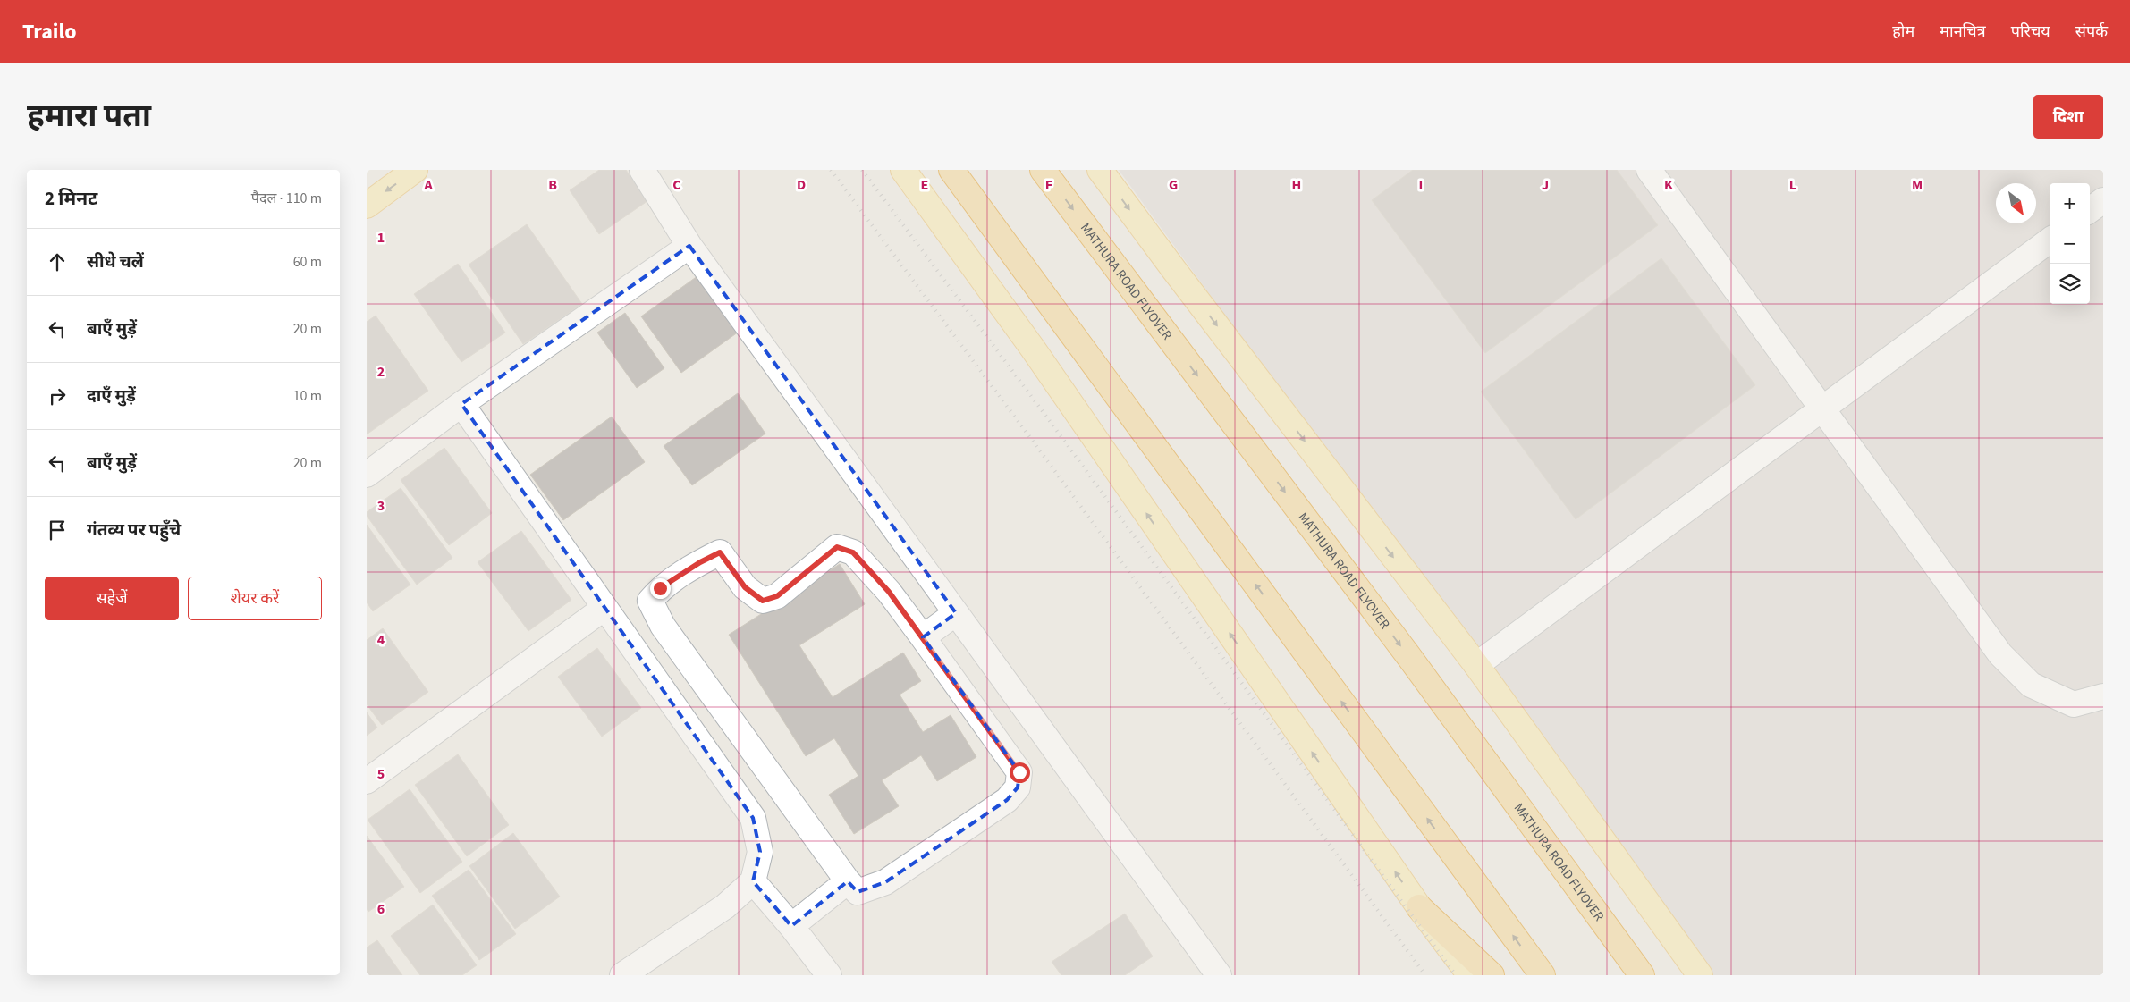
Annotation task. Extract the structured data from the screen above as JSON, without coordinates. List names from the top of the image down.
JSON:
{
  "streets": {
    "highway": ["MATHURA ROAD FLYOVER"]
  },
  "north": "bottom right",
  "page": {
    "header": "Trailo",
    "nav": [
      "होम",
      "मानचित्र",
      "परिचय",
      "संपर्क"
    ],
    "title": "हमारा पता",
    "buttons": [
      "दिशा",
      ["सहेजें", "शेयर करें"]
    ],
    "heading": ["2 मिनट", "पैदल · 110 m"],
    "map_buttons": ["+", "−"],
    "list": [
      ["सीधे चलें", "60 m"],
      ["बाएँ मुड़ें", "20 m"],
      ["दाएँ मुड़ें", "10 m"],
      ["बाएँ मुड़ें", "20 m"],
      "गंतव्य पर पहुँचे"
    ]
  },
  "grid": {
    "columns": [
      "A",
      "B",
      "C",
      "D",
      "E",
      "F",
      "G",
      "H",
      "I",
      "J",
      "K",
      "L",
      "M"
    ],
    "rows": [
      "1",
      "2",
      "3",
      "4",
      "5",
      "6"
    ]
  }
}
